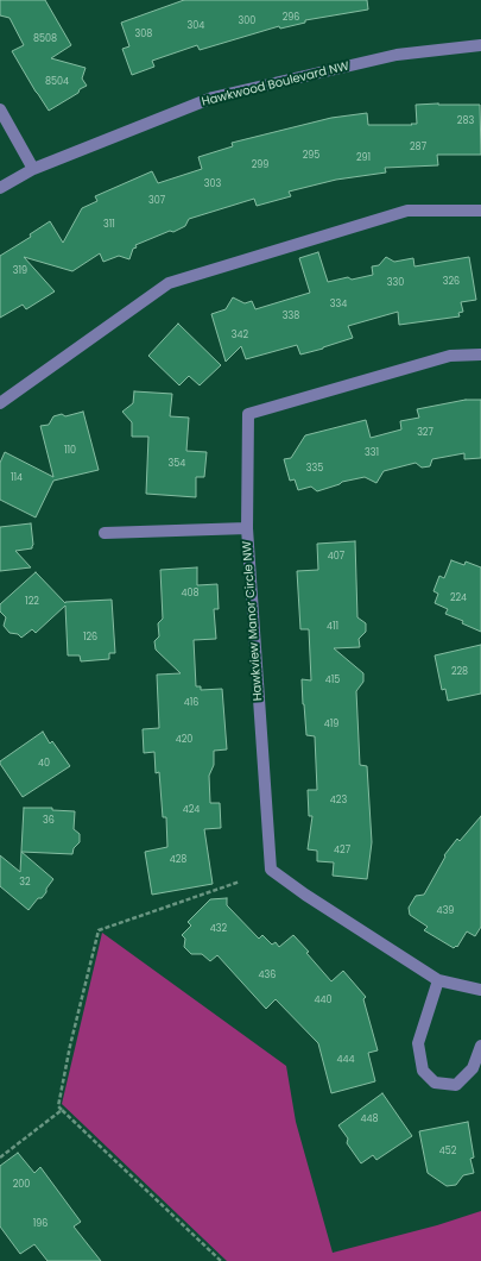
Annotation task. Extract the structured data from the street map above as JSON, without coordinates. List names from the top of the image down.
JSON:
{
  "streets": {
    "street": ["Hawkwood Boulevard NW", "Hawkview Manor Circle NW"]
  },
  "house_numbers": [
    "296",
    "300",
    "304",
    "308",
    "8508",
    "8504",
    "283",
    "287",
    "295",
    "291",
    "299",
    "303",
    "307",
    "311",
    "319",
    "326",
    "330",
    "334",
    "338",
    "342",
    "327",
    "110",
    "331",
    "354",
    "335",
    "114",
    "407",
    "408",
    "224",
    "122",
    "411",
    "126",
    "228",
    "415",
    "416",
    "419",
    "420",
    "40",
    "423",
    "424",
    "36",
    "427",
    "428",
    "32",
    "439",
    "432",
    "436",
    "440",
    "444",
    "448",
    "452",
    "200",
    "196"
  ]
}
